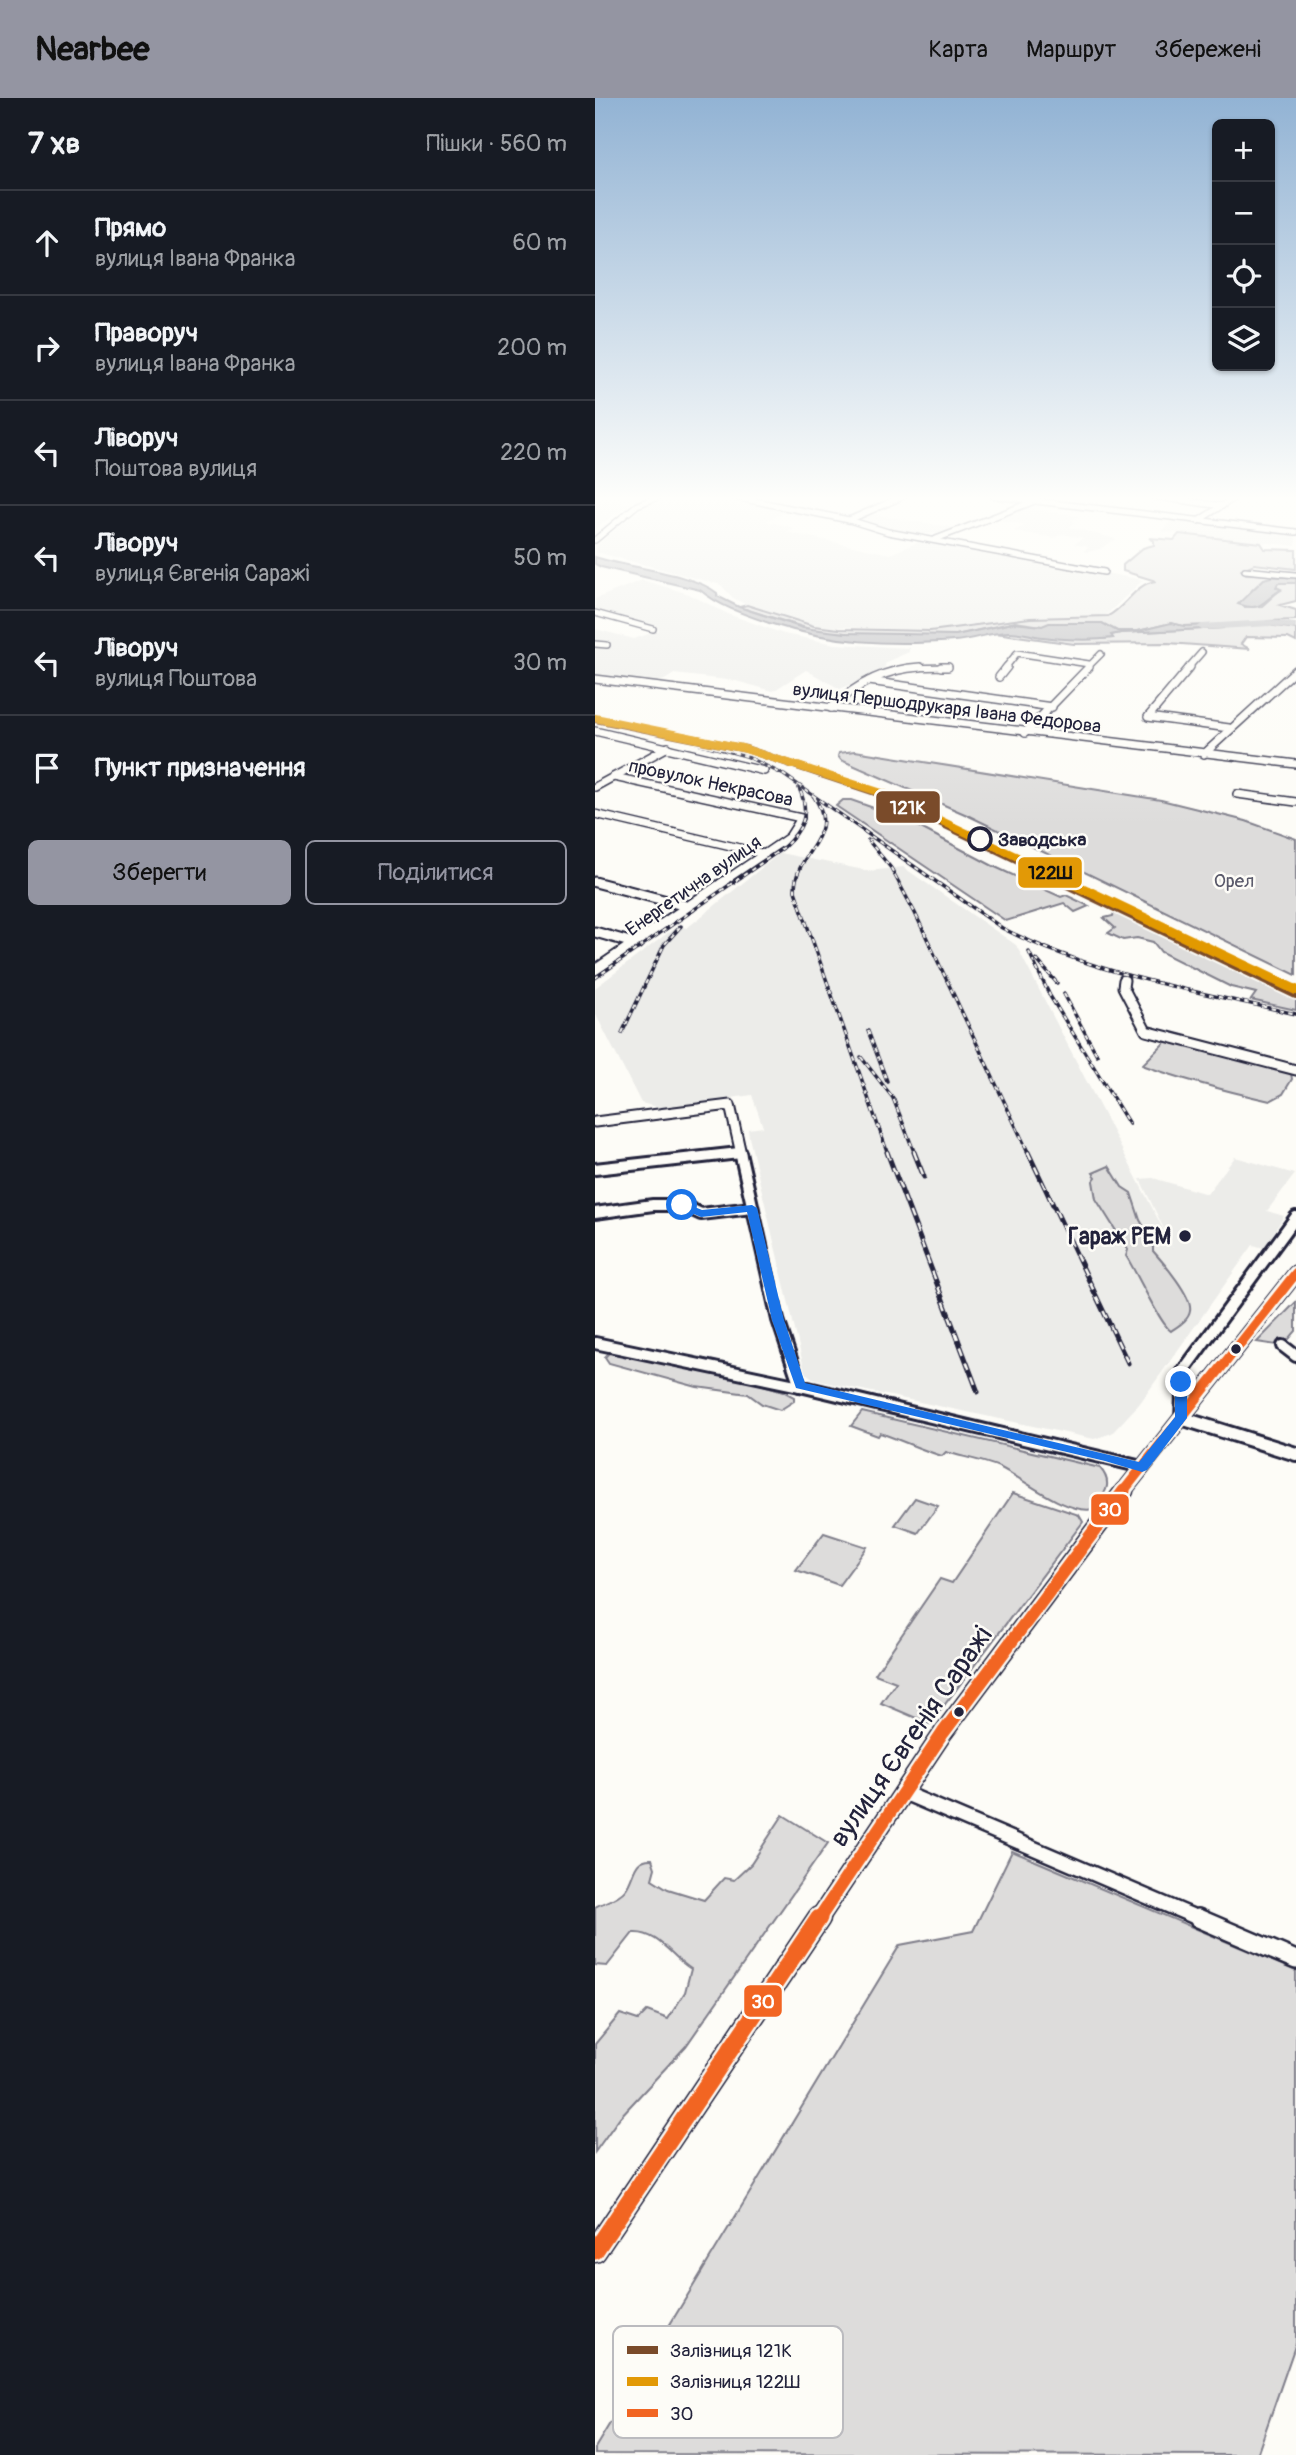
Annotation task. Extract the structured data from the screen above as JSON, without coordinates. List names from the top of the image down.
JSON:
{
  "streets": {
    "main road": ["вулиця Євгенія Саражі"],
    "street": ["вулиця Першодрукаря Івана Федорова", "провулок Некрасова", "Енергетична вулиця"]
  },
  "crossings": [
    ["провулок Некрасова", "Енергетична вулиця"]
  ],
  "parks": ["Орел"],
  "places": ["Заводська", "Гараж РЕМ"],
  "lines": ["rail line 122Ш", "rail line 121К", "transit line 30"],
  "legend": ["Залізниця 121К", "Залізниця 122Ш", "30"],
  "page": {
    "header": "Nearbee",
    "nav": ["Карта", "Маршрут", "Збережені"],
    "heading": ["7 хв", "Пішки · 560 m"],
    "map_buttons": ["+", "−"],
    "list": [
      ["Прямо", "вулиця Івана Франка", "60 m"],
      ["Праворуч", "вулиця Івана Франка", "200 m"],
      ["Ліворуч", "Поштова вулиця", "220 m"],
      ["Ліворуч", "вулиця Євгенія Саражі", "50 m"],
      ["Ліворуч", "вулиця Поштова", "30 m"],
      "Пункт призначення"
    ],
    "buttons": ["Зберегти", "Поділитися"]
  }
}
